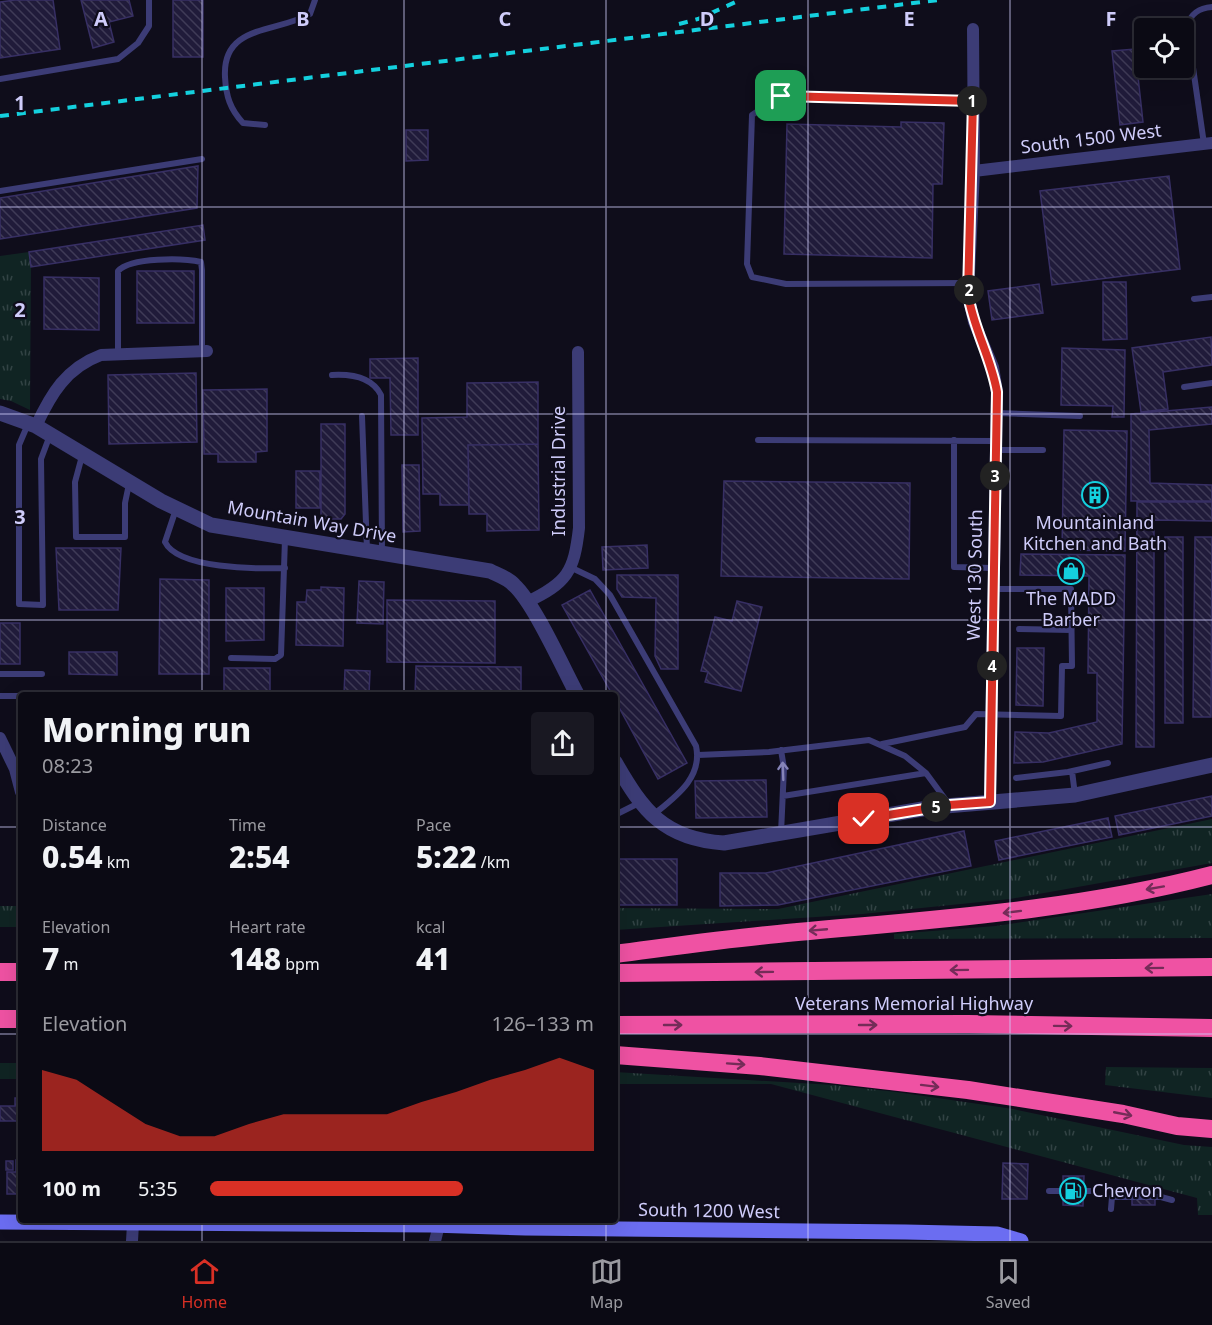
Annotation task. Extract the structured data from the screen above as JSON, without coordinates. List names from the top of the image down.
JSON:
{
  "streets": {
    "highway": ["Veterans Memorial Highway"],
    "main road": ["South 1200 West"],
    "street": [
      "South 1500 West",
      "Industrial Drive",
      "Mountain Way Drive",
      "West 130 South"
    ]
  },
  "crossings": [
    ["South 1500 West", "West 130 South"]
  ],
  "places": {
    "building": ["Mountainland Kitchen and Bath"],
    "shop": ["The MADD Barber"],
    "fuel station": ["Chevron"]
  },
  "page": {
    "pins": [
      "1",
      "2",
      "3",
      "4",
      "5"
    ],
    "heading": ["Morning run", "08:23"],
    "stats": [
      ["Distance", "0.54 km"],
      ["Time", "2:54"],
      ["Pace", "5:22 /km"],
      ["Elevation", "7 m"],
      ["Heart rate", "148 bpm"],
      ["kcal", "41"]
    ],
    "chart": ["Elevation", "126–133 m"],
    "list": [
      {
        "name": "100 m",
        "note": "5:35"
      }
    ],
    "tabs": ["Home", "Map", "Saved"]
  },
  "grid": {
    "columns": [
      "A",
      "B",
      "C",
      "D",
      "E",
      "F"
    ],
    "rows": ["1", "2", "3"]
  }
}
